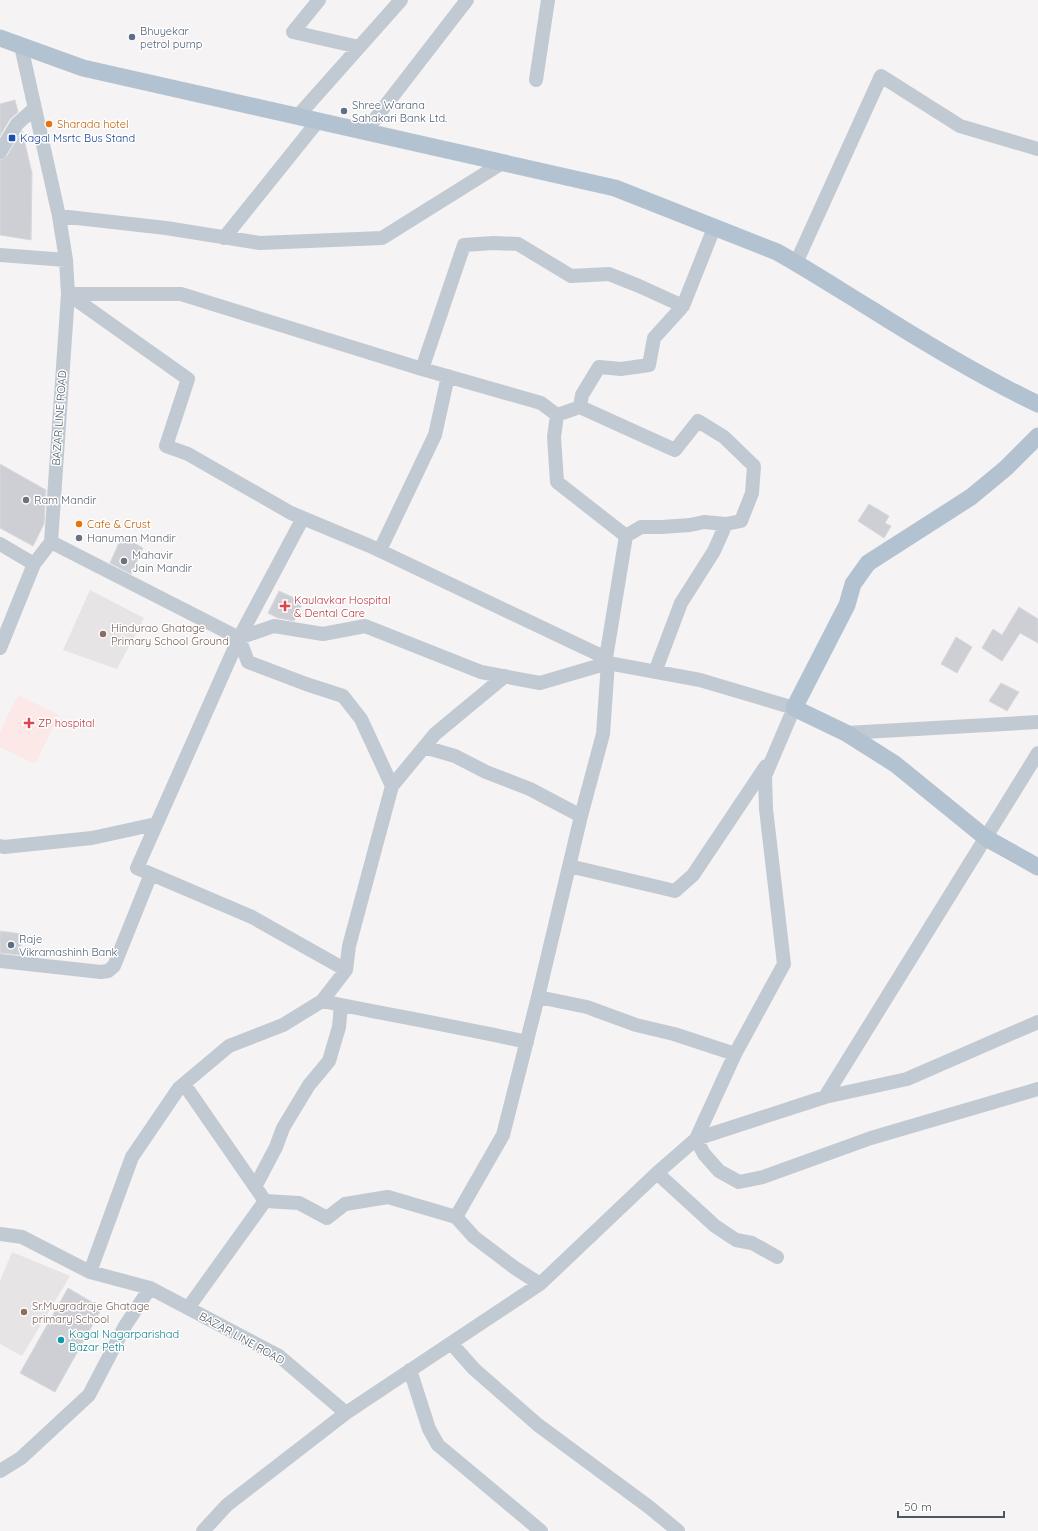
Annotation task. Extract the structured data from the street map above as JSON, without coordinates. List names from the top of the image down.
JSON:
{
  "streets": {
    "street": ["BAZAR LINE ROAD"]
  },
  "places": {
    "other": [
      "Bhuyekar petrol pump",
      "Shree Warana Sahakari Bank Ltd.",
      "Sharada hotel",
      "Ram Mandir",
      "Cafe & Crust",
      "Hanuman Mandir",
      "Mahavir Jain Mandir",
      "Hindurao Ghatage Primary School Ground",
      "Raje Vikramashinh Bank",
      "Sr.Mugradraje Ghatage primary School",
      "Kagal Nagarparishad Bazar Peth"
    ],
    "transit": ["Kagal Msrtc Bus Stand"],
    "health": ["Kaulavkar Hospital & Dental Care", "ZP hospital"]
  },
  "scale_bar": "50 m"
}
